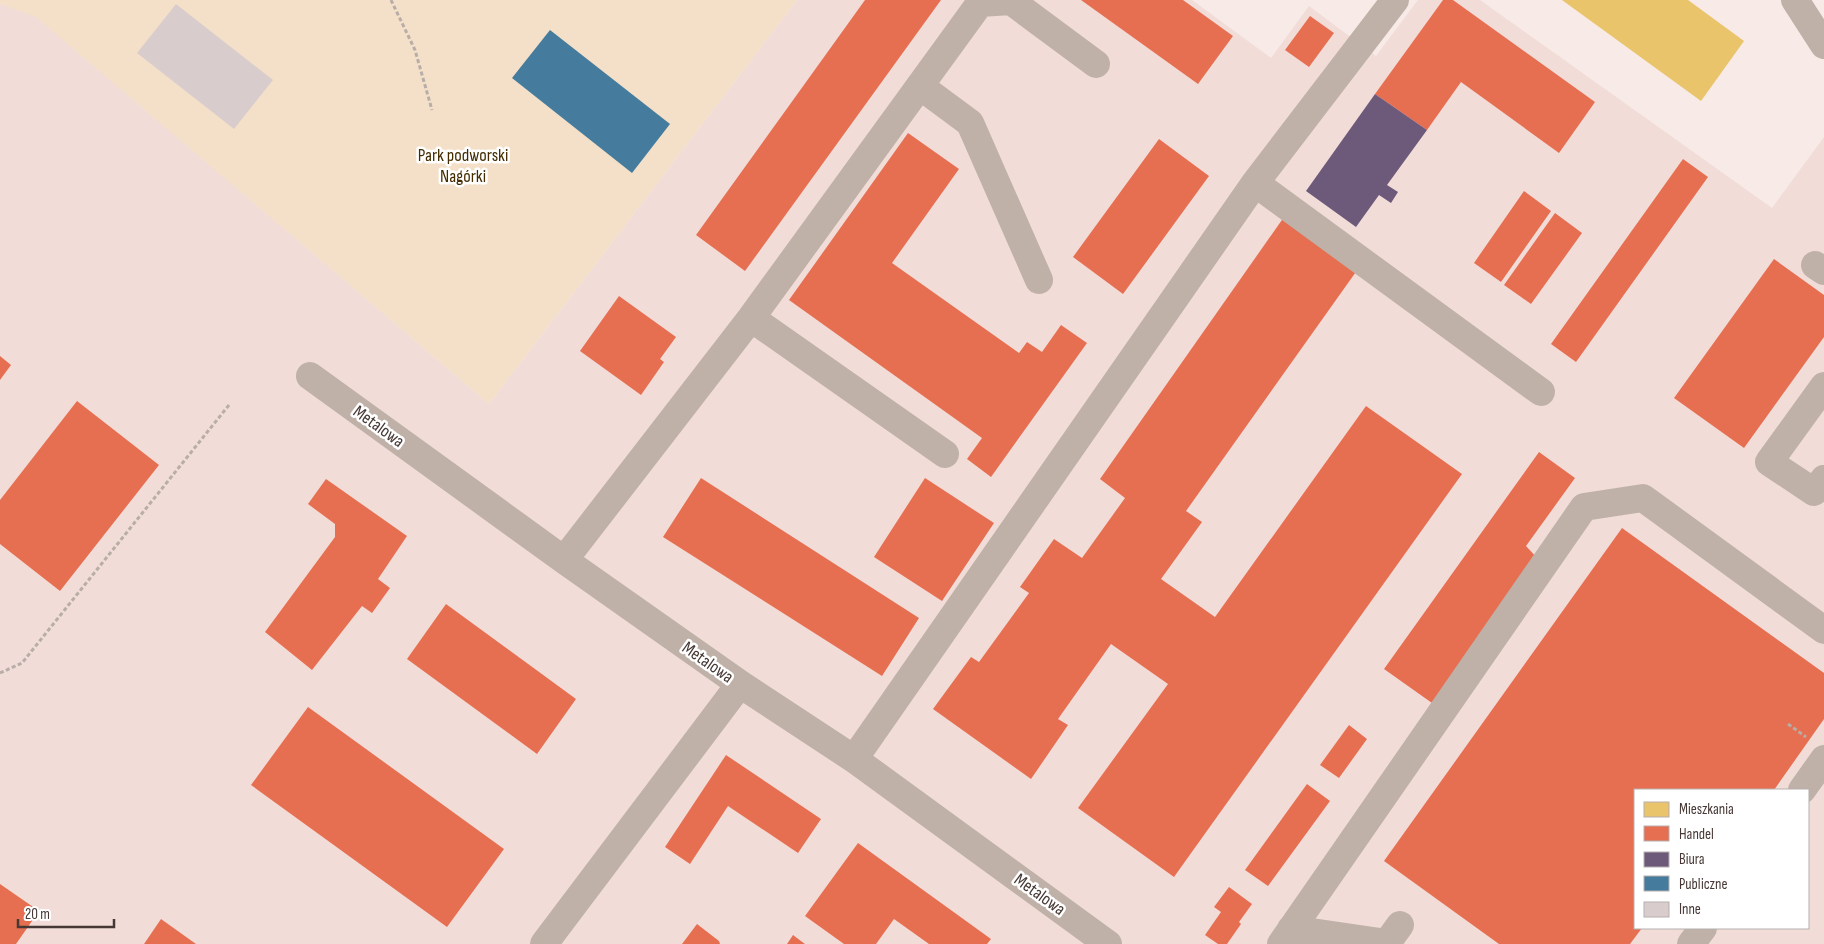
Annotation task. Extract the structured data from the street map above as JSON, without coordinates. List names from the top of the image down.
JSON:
{
  "streets": {
    "street": ["Metalowa"]
  },
  "parks": ["Park podworski Nagórki"],
  "legend": [
    "Mieszkania",
    "Handel",
    "Biura",
    "Publiczne",
    "Inne"
  ],
  "scale_bar": "20 m"
}
